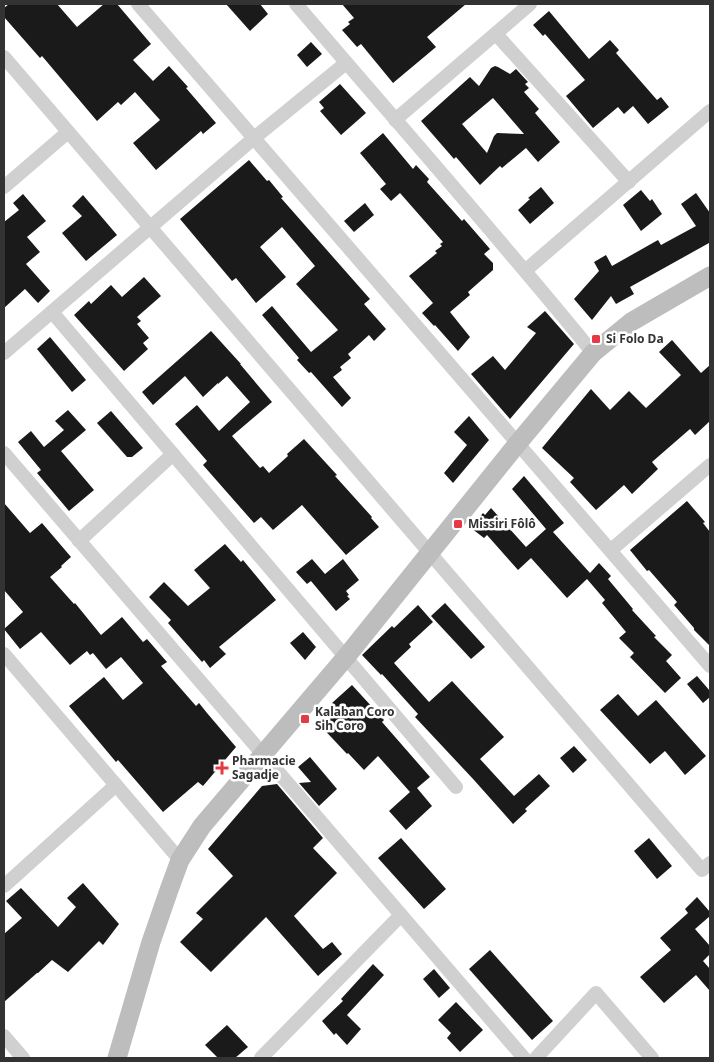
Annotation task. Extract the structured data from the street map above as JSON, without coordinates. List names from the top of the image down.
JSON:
{
  "places": {
    "transit": ["Si Folo Da", "Missiri Fôlô", "Kalaban Coro Sih Coro"],
    "health": ["Pharmacie Sagadje"]
  }
}
